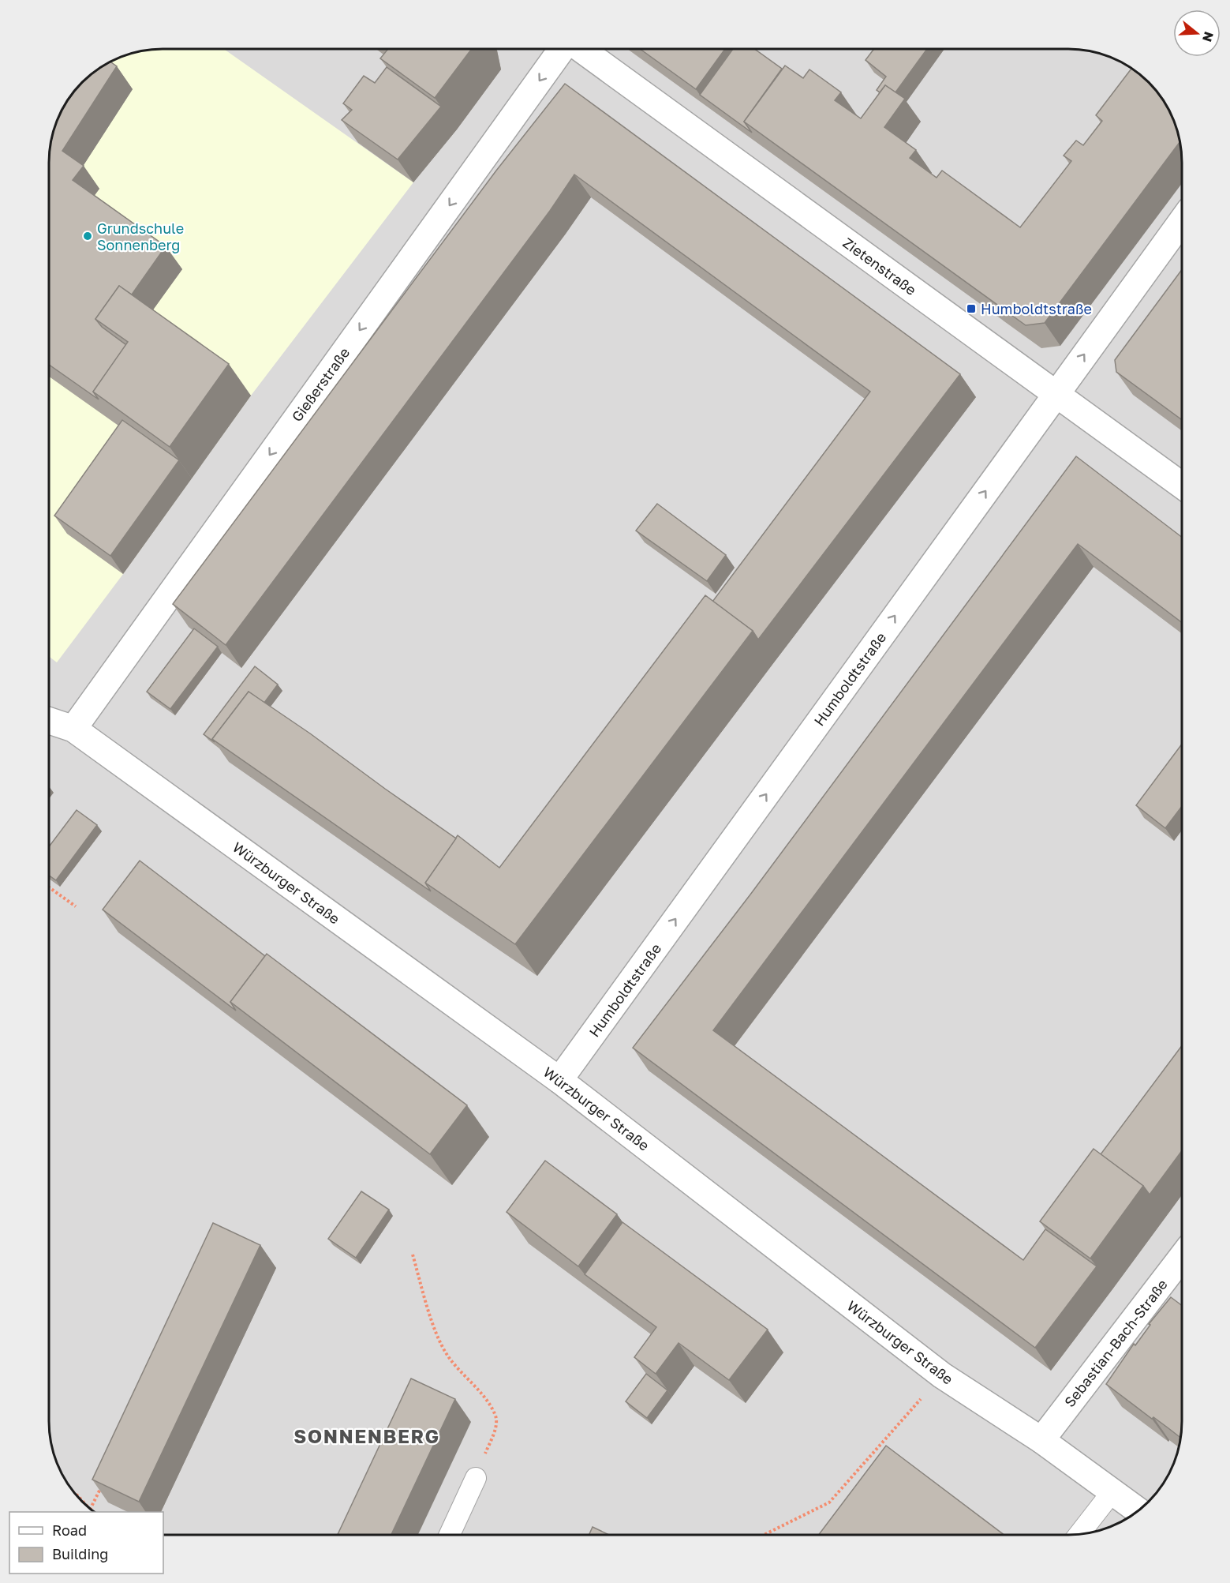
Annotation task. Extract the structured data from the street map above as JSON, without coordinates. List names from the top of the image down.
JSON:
{
  "streets": {
    "street": [
      "Zietenstraße",
      "Gießerstraße",
      "Humboldtstraße",
      "Würzburger Straße",
      "Sebastian-Bach-Straße"
    ]
  },
  "crossings": [
    ["Zietenstraße", "Humboldtstraße"],
    ["Gießerstraße", "Würzburger Straße"],
    ["Humboldtstraße", "Würzburger Straße"],
    ["Würzburger Straße", "Sebastian-Bach-Straße"]
  ],
  "one_way": ["Gießerstraße", "Humboldtstraße"],
  "districts": ["SONNENBERG"],
  "places": {
    "other": ["Grundschule Sonnenberg"],
    "transit": ["Humboldtstraße"]
  },
  "legend": ["Road", "Building"],
  "north": "right"
}
